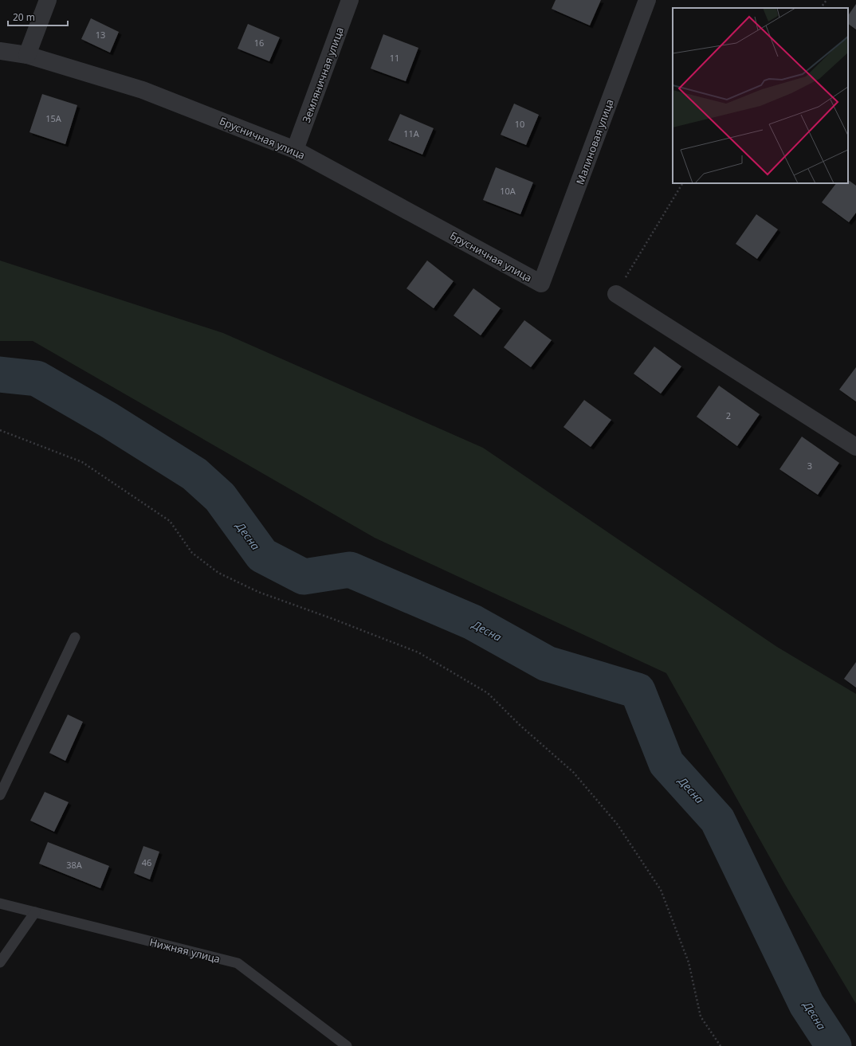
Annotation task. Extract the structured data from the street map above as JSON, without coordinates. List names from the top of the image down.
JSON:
{
  "streets": {
    "street": ["Земляничная улица", "Брусничная улица", "Малиновая улица"],
    "lane": ["Нижняя улица"]
  },
  "crossings": [
    ["Земляничная улица", "Брусничная улица"],
    ["Брусничная улица", "Малиновая улица"]
  ],
  "water": ["Десна"],
  "house_numbers": [
    "13",
    "16",
    "11",
    "15А",
    "10",
    "11А",
    "10А",
    "2",
    "3",
    "46",
    "38А"
  ],
  "scale_bar": "20 m"
}
